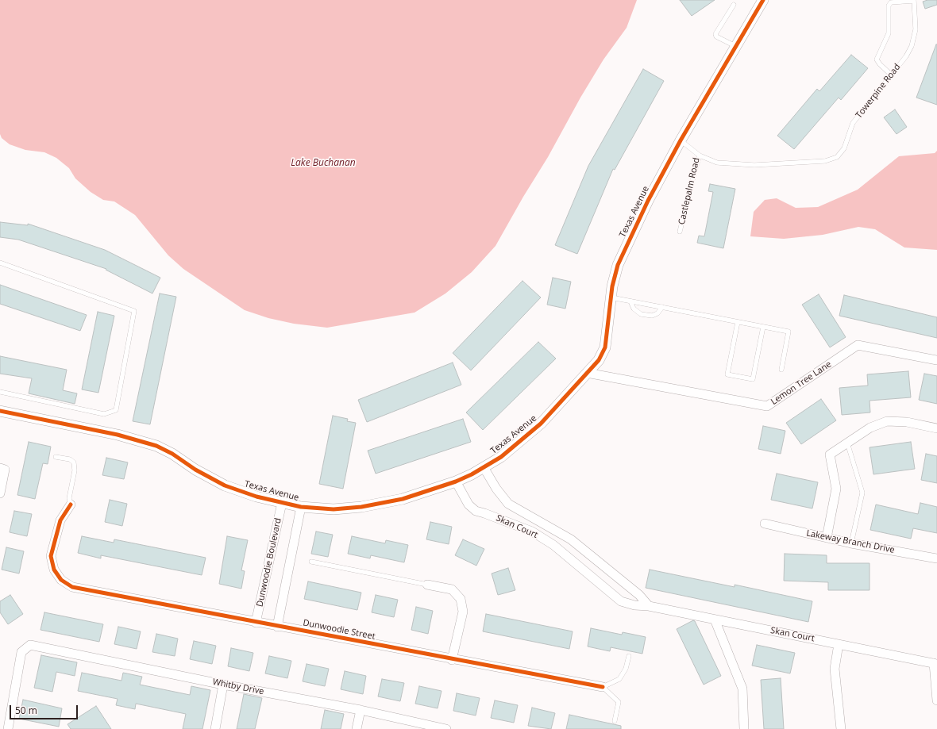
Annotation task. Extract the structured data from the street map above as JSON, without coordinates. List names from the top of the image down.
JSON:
{
  "streets": {
    "street": [
      "Texas Avenue",
      "Lemon Tree Lane",
      "Skan Court",
      "Lakeway Branch Drive",
      "Dunwoodie Boulevard",
      "Dunwoodie Street",
      "Whitby Drive"
    ],
    "lane": ["Towerpine Road", "Castlepalm Road"]
  },
  "crossings": [
    ["Towerpine Road", "Castlepalm Road"],
    ["Castlepalm Road", "Texas Avenue"],
    ["Texas Avenue", "Lemon Tree Lane"],
    ["Texas Avenue", "Skan Court"],
    ["Texas Avenue", "Dunwoodie Boulevard"],
    ["Dunwoodie Boulevard", "Dunwoodie Street"]
  ],
  "water": ["Lake Buchanan"],
  "scale_bar": "50 m"
}
